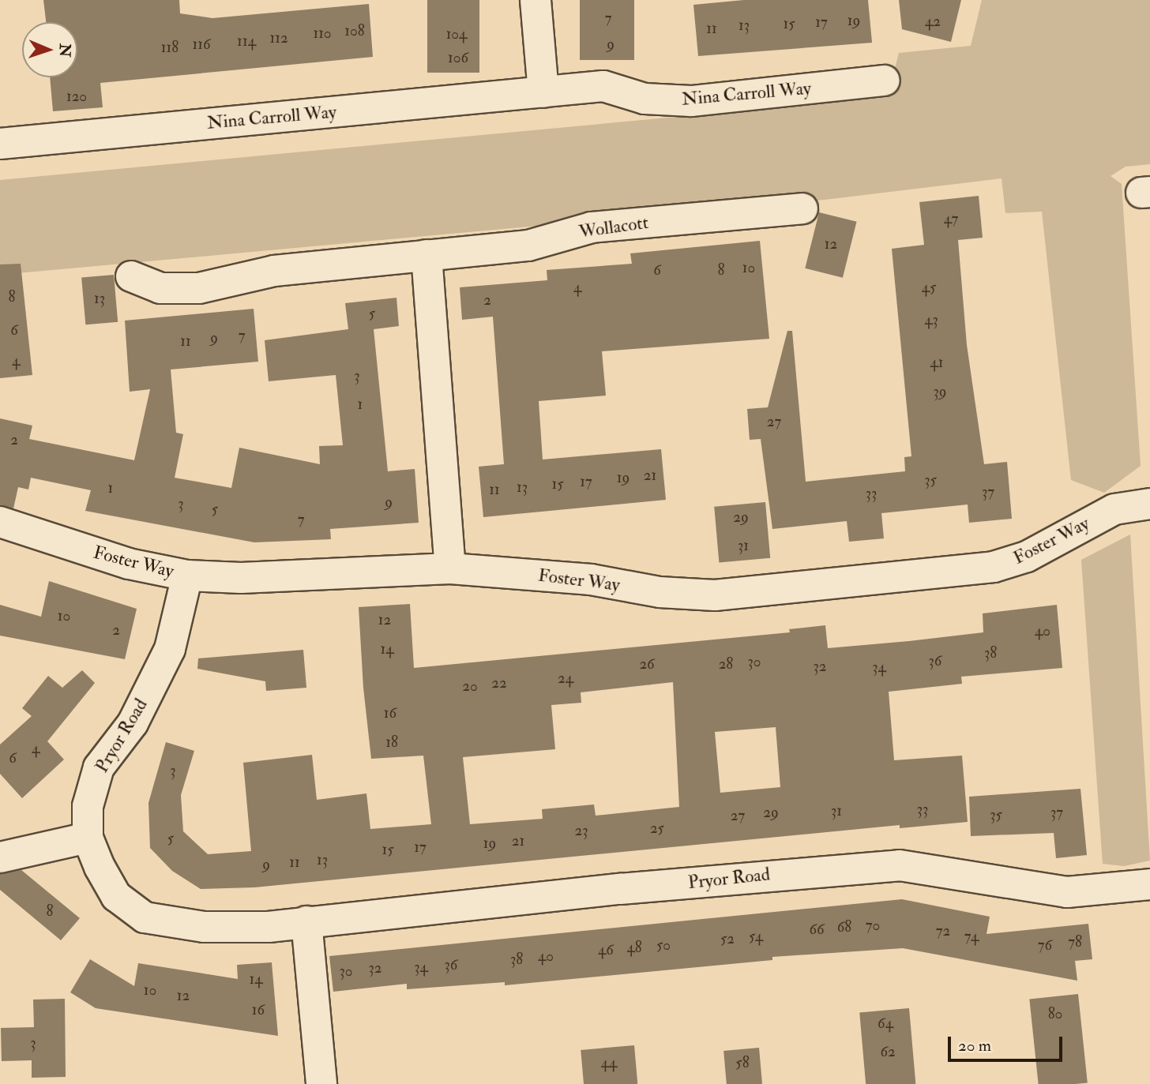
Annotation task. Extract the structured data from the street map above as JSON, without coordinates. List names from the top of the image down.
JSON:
{
  "streets": {
    "street": [
      "Nina Carroll Way",
      "Wollacott",
      "Foster Way",
      "Pryor Road"
    ]
  },
  "crossings": [
    ["Foster Way", "Pryor Road"]
  ],
  "house_numbers": [
    "7",
    "19",
    "42",
    "17",
    "15",
    "13",
    "11",
    "108",
    "110",
    "104",
    "112",
    "114",
    "116",
    "9",
    "118",
    "106",
    "120",
    "47",
    "12",
    "10",
    "6",
    "8",
    "4",
    "45",
    "8",
    "13",
    "2",
    "5",
    "43",
    "6",
    "7",
    "9",
    "11",
    "4",
    "41",
    "3",
    "39",
    "1",
    "27",
    "2",
    "21",
    "19",
    "35",
    "17",
    "15",
    "13",
    "1",
    "11",
    "37",
    "33",
    "9",
    "3",
    "5",
    "29",
    "7",
    "31",
    "10",
    "12",
    "2",
    "40",
    "14",
    "38",
    "36",
    "30",
    "26",
    "28",
    "32",
    "34",
    "24",
    "22",
    "20",
    "16",
    "18",
    "4",
    "6",
    "3",
    "33",
    "31",
    "29",
    "37",
    "35",
    "27",
    "25",
    "23",
    "5",
    "21",
    "19",
    "17",
    "15",
    "13",
    "11",
    "9",
    "8",
    "70",
    "68",
    "66",
    "72",
    "54",
    "74",
    "52",
    "78",
    "50",
    "76",
    "48",
    "46",
    "40",
    "38",
    "36",
    "34",
    "32",
    "30",
    "14",
    "10",
    "12",
    "16",
    "80",
    "64",
    "3",
    "62",
    "44",
    "58"
  ],
  "scale_bar": "20 m",
  "north": "right"
}
